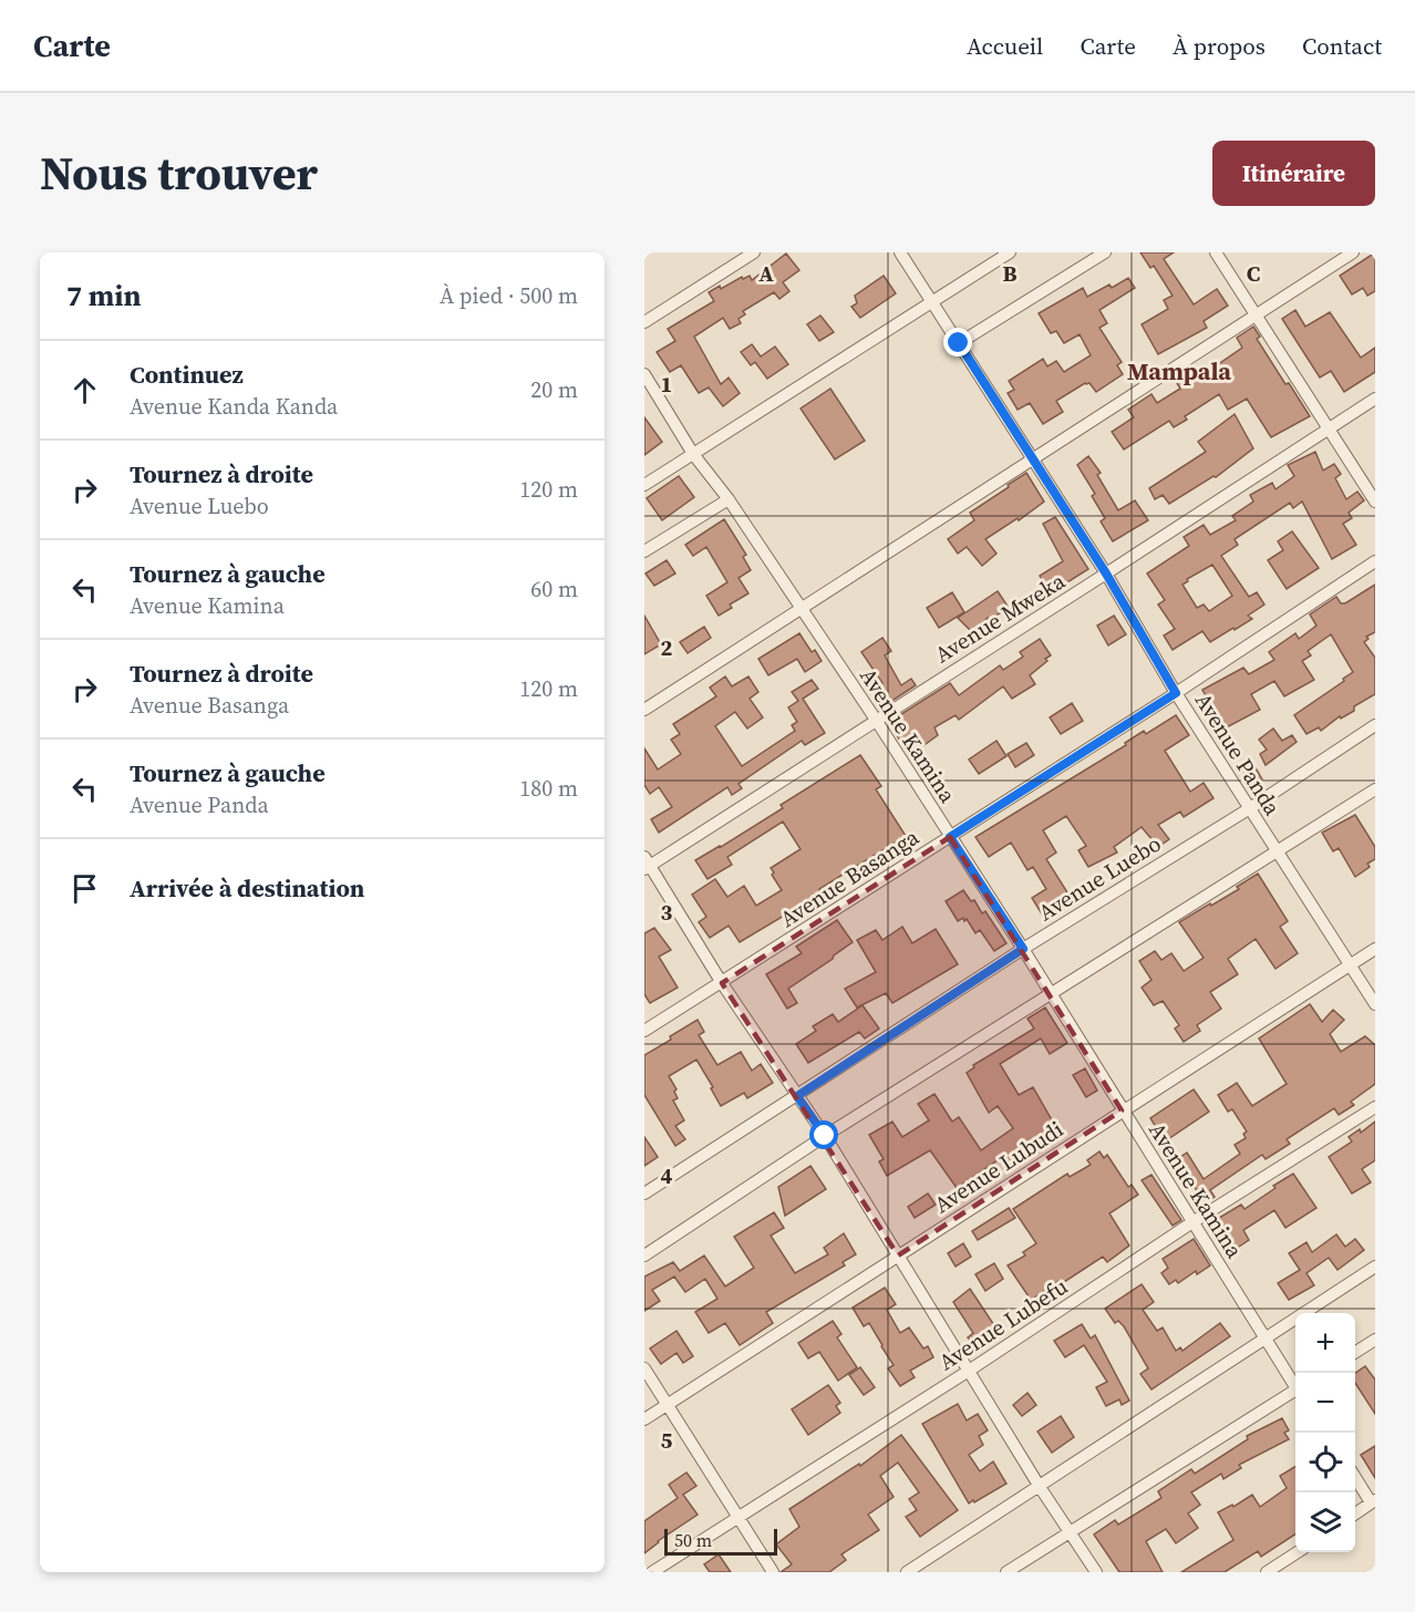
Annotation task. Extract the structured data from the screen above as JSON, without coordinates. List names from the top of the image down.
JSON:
{
  "streets": {
    "street": [
      "Avenue Mweka",
      "Avenue Kamina",
      "Avenue Panda",
      "Avenue Basanga",
      "Avenue Luebo",
      "Avenue Lubudi",
      "Avenue Lubefu"
    ]
  },
  "crossings": [
    ["Avenue Mweka", "Avenue Kamina"],
    ["Avenue Mweka", "Avenue Panda"],
    ["Avenue Kamina", "Avenue Basanga"],
    ["Avenue Kamina", "Avenue Luebo"],
    ["Avenue Kamina", "Avenue Lubudi"],
    ["Avenue Kamina", "Avenue Lubefu"],
    ["Avenue Panda", "Avenue Basanga"],
    ["Avenue Panda", "Avenue Luebo"],
    ["Avenue Panda", "Avenue Lubudi"]
  ],
  "districts": ["Mampala"],
  "scale_bar": "50 m",
  "page": {
    "header": "Carte",
    "nav": [
      "Accueil",
      "Carte",
      "À propos",
      "Contact"
    ],
    "title": "Nous trouver",
    "buttons": "Itinéraire",
    "heading": ["7 min", "À pied · 500 m"],
    "list": [
      ["Continuez", "Avenue Kanda Kanda", "20 m"],
      ["Tournez à droite", "Avenue Luebo", "120 m"],
      ["Tournez à gauche", "Avenue Kamina", "60 m"],
      ["Tournez à droite", "Avenue Basanga", "120 m"],
      ["Tournez à gauche", "Avenue Panda", "180 m"],
      "Arrivée à destination"
    ],
    "map_buttons": ["+", "−"],
    "scale": "50 m"
  },
  "grid": {
    "columns": ["A", "B", "C"],
    "rows": [
      "1",
      "2",
      "3",
      "4",
      "5"
    ]
  }
}
